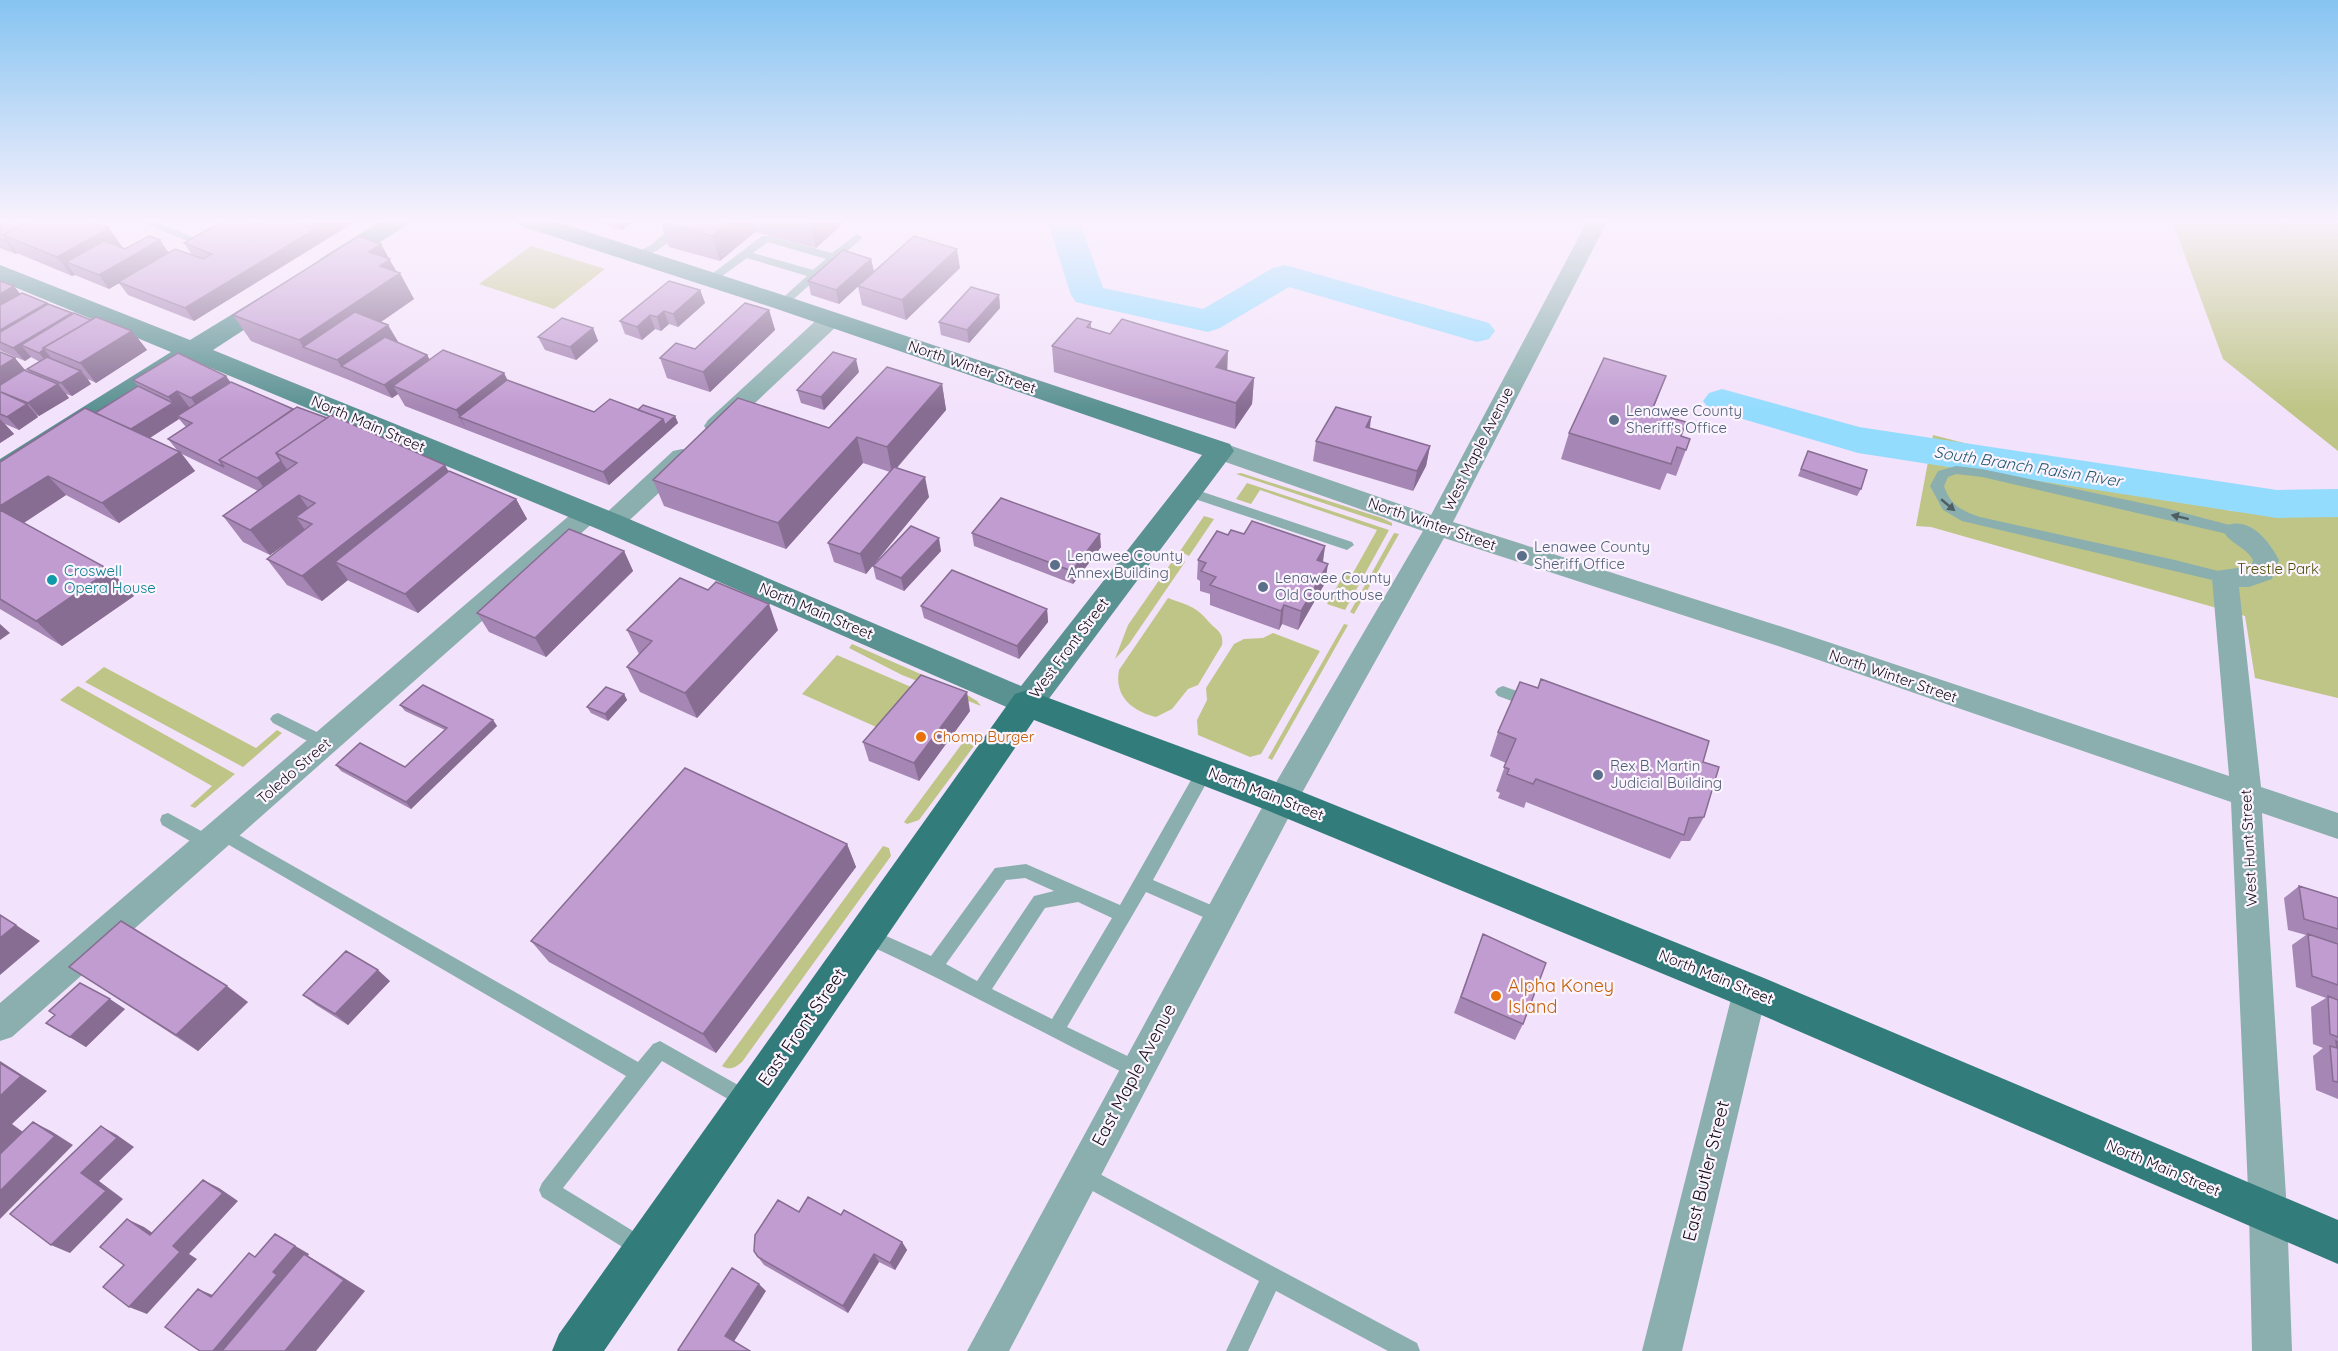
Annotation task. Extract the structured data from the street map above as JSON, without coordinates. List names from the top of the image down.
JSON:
{
  "streets": {
    "main road": ["North Main Street", "East Front Street"],
    "street": [
      "North Winter Street",
      "West Maple Avenue",
      "West Front Street",
      "Toledo Street",
      "West Hunt Street",
      "East Maple Avenue",
      "East Butler Street"
    ]
  },
  "crossings": [
    ["North Winter Street", "West Maple Avenue"],
    ["North Winter Street", "West Front Street"],
    ["North Winter Street", "Toledo Street"],
    ["North Winter Street", "West Hunt Street"],
    ["North Main Street", "West Maple Avenue"],
    ["North Main Street", "West Front Street"],
    ["North Main Street", "Toledo Street"],
    ["North Main Street", "West Hunt Street"],
    ["North Main Street", "East Front Street"],
    ["North Main Street", "East Maple Avenue"],
    ["North Main Street", "East Butler Street"],
    ["West Maple Avenue", "East Maple Avenue"],
    ["West Front Street", "East Front Street"]
  ],
  "water": ["South Branch Raisin River"],
  "parks": ["Trestle Park"],
  "places": [
    "Lenawee County Sheriff's Office",
    "Lenawee County Sheriff Office",
    "Lenawee County Annex Building",
    "Croswell Opera House",
    "Lenawee County Old Courthouse",
    "Chomp Burger",
    "Rex B. Martin Judicial Building",
    "Alpha Koney Island"
  ]
}
